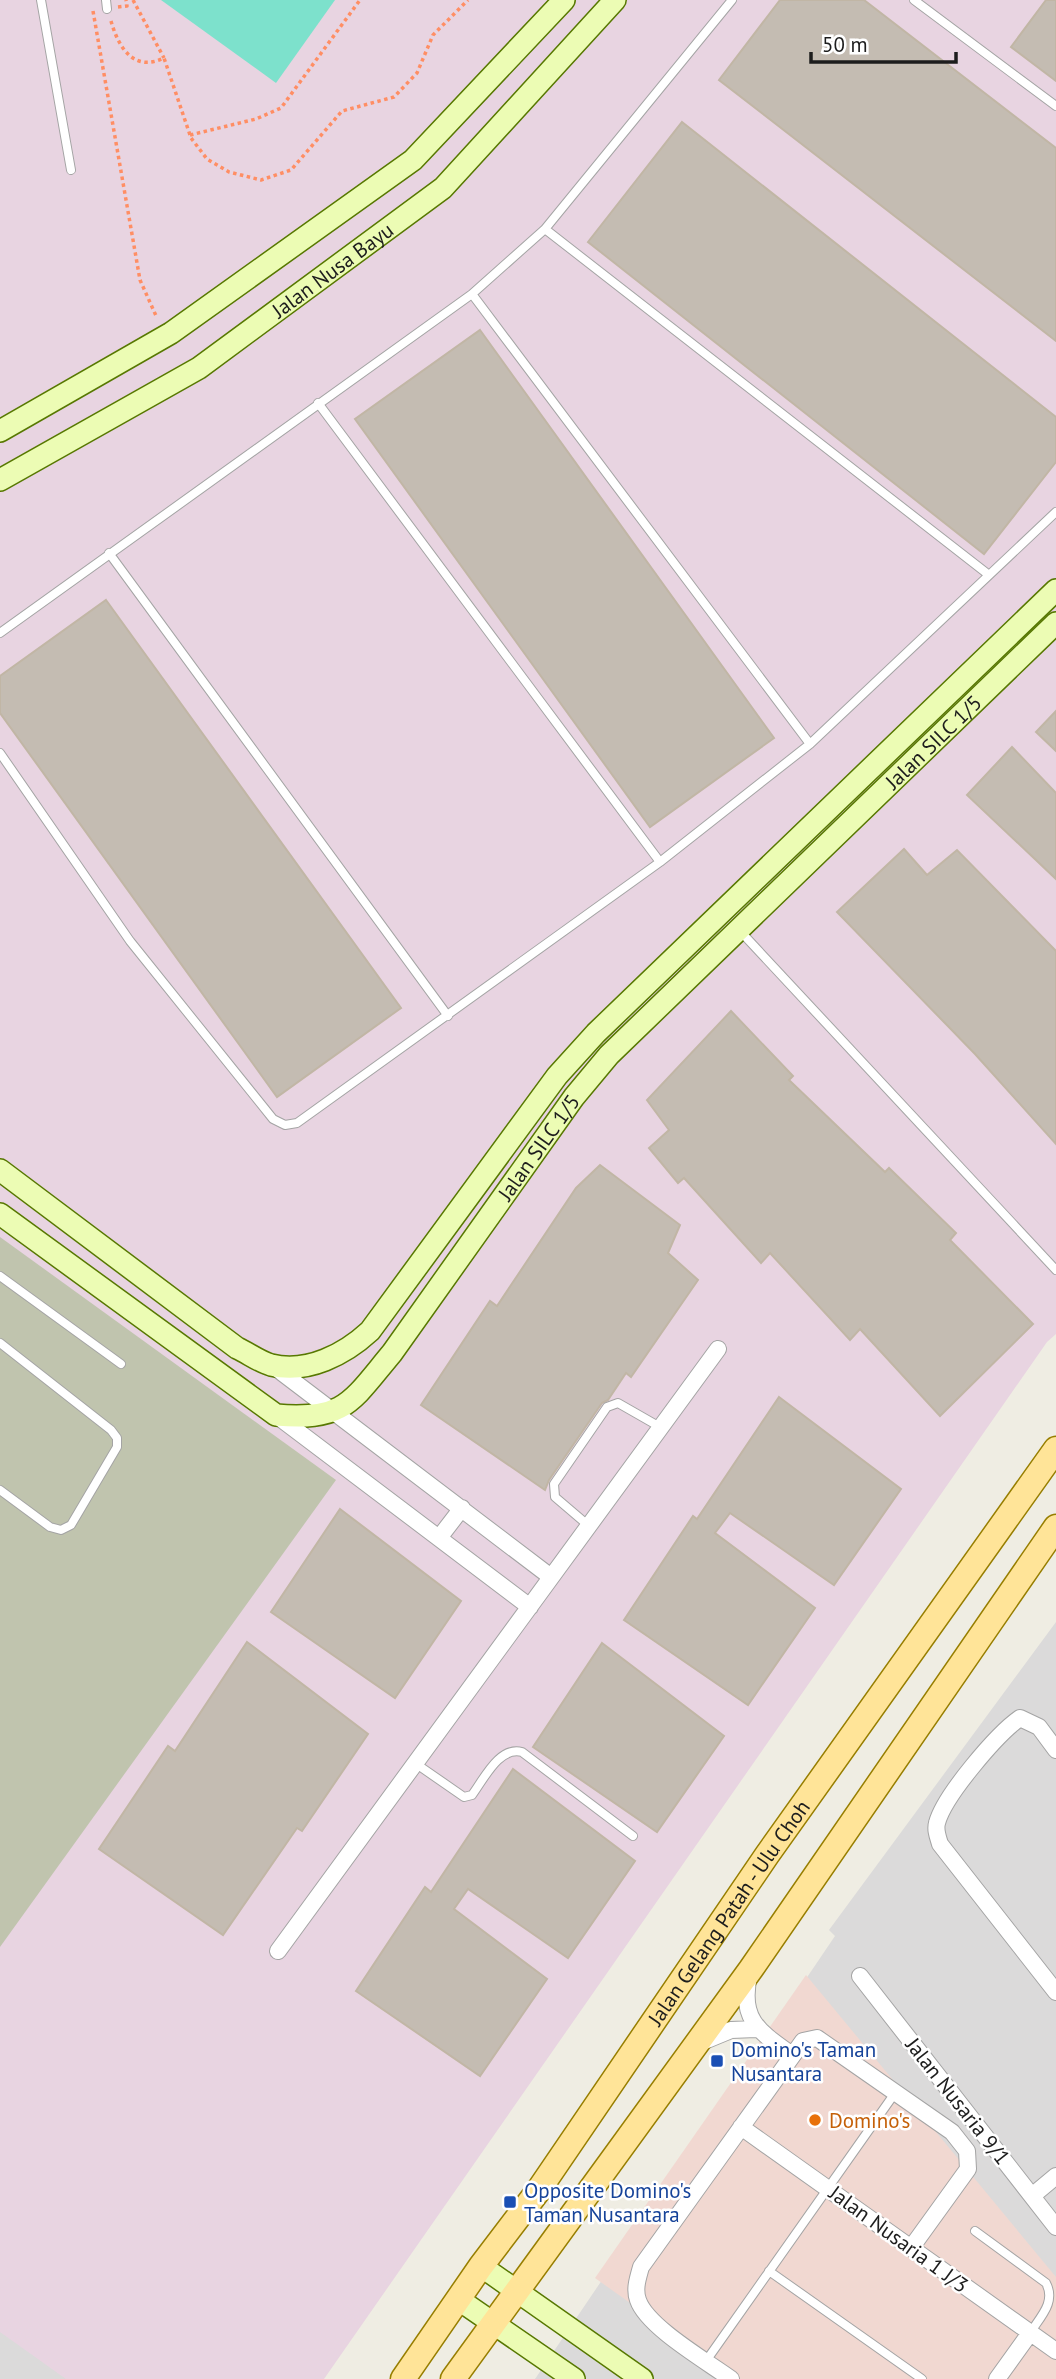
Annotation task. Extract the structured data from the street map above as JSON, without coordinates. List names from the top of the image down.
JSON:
{
  "streets": {
    "main road": ["Jalan Gelang Patah - Ulu Choh"],
    "street": [
      "Jalan Nusa Bayu",
      "Jalan SILC 1/5",
      "Jalan Nusaria 9/1",
      "Jalan Nusaria 1 J/3"
    ]
  },
  "places": {
    "transit": ["Domino's Taman Nusantara", "Opposite Domino's Taman Nusantara"],
    "other": ["Domino's"]
  },
  "scale_bar": "50 m"
}
